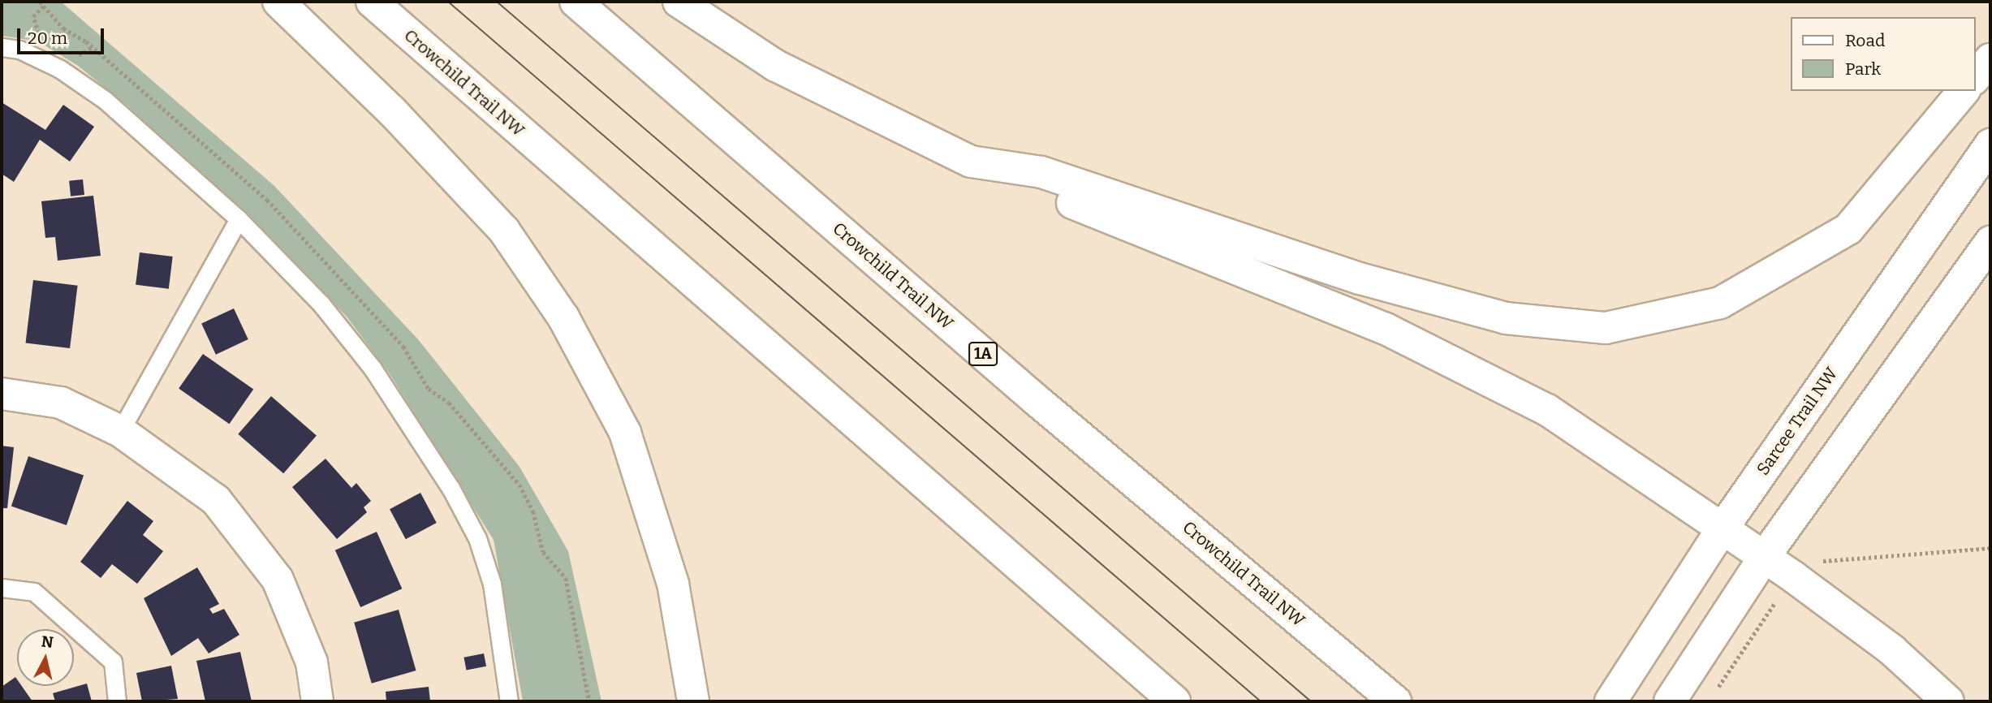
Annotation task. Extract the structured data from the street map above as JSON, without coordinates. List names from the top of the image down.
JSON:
{
  "streets": {
    "main road": ["Crowchild Trail NW", "1A", "Sarcee Trail NW"]
  },
  "legend": ["Road", "Park"],
  "scale_bar": "20 m",
  "north": "top"
}
